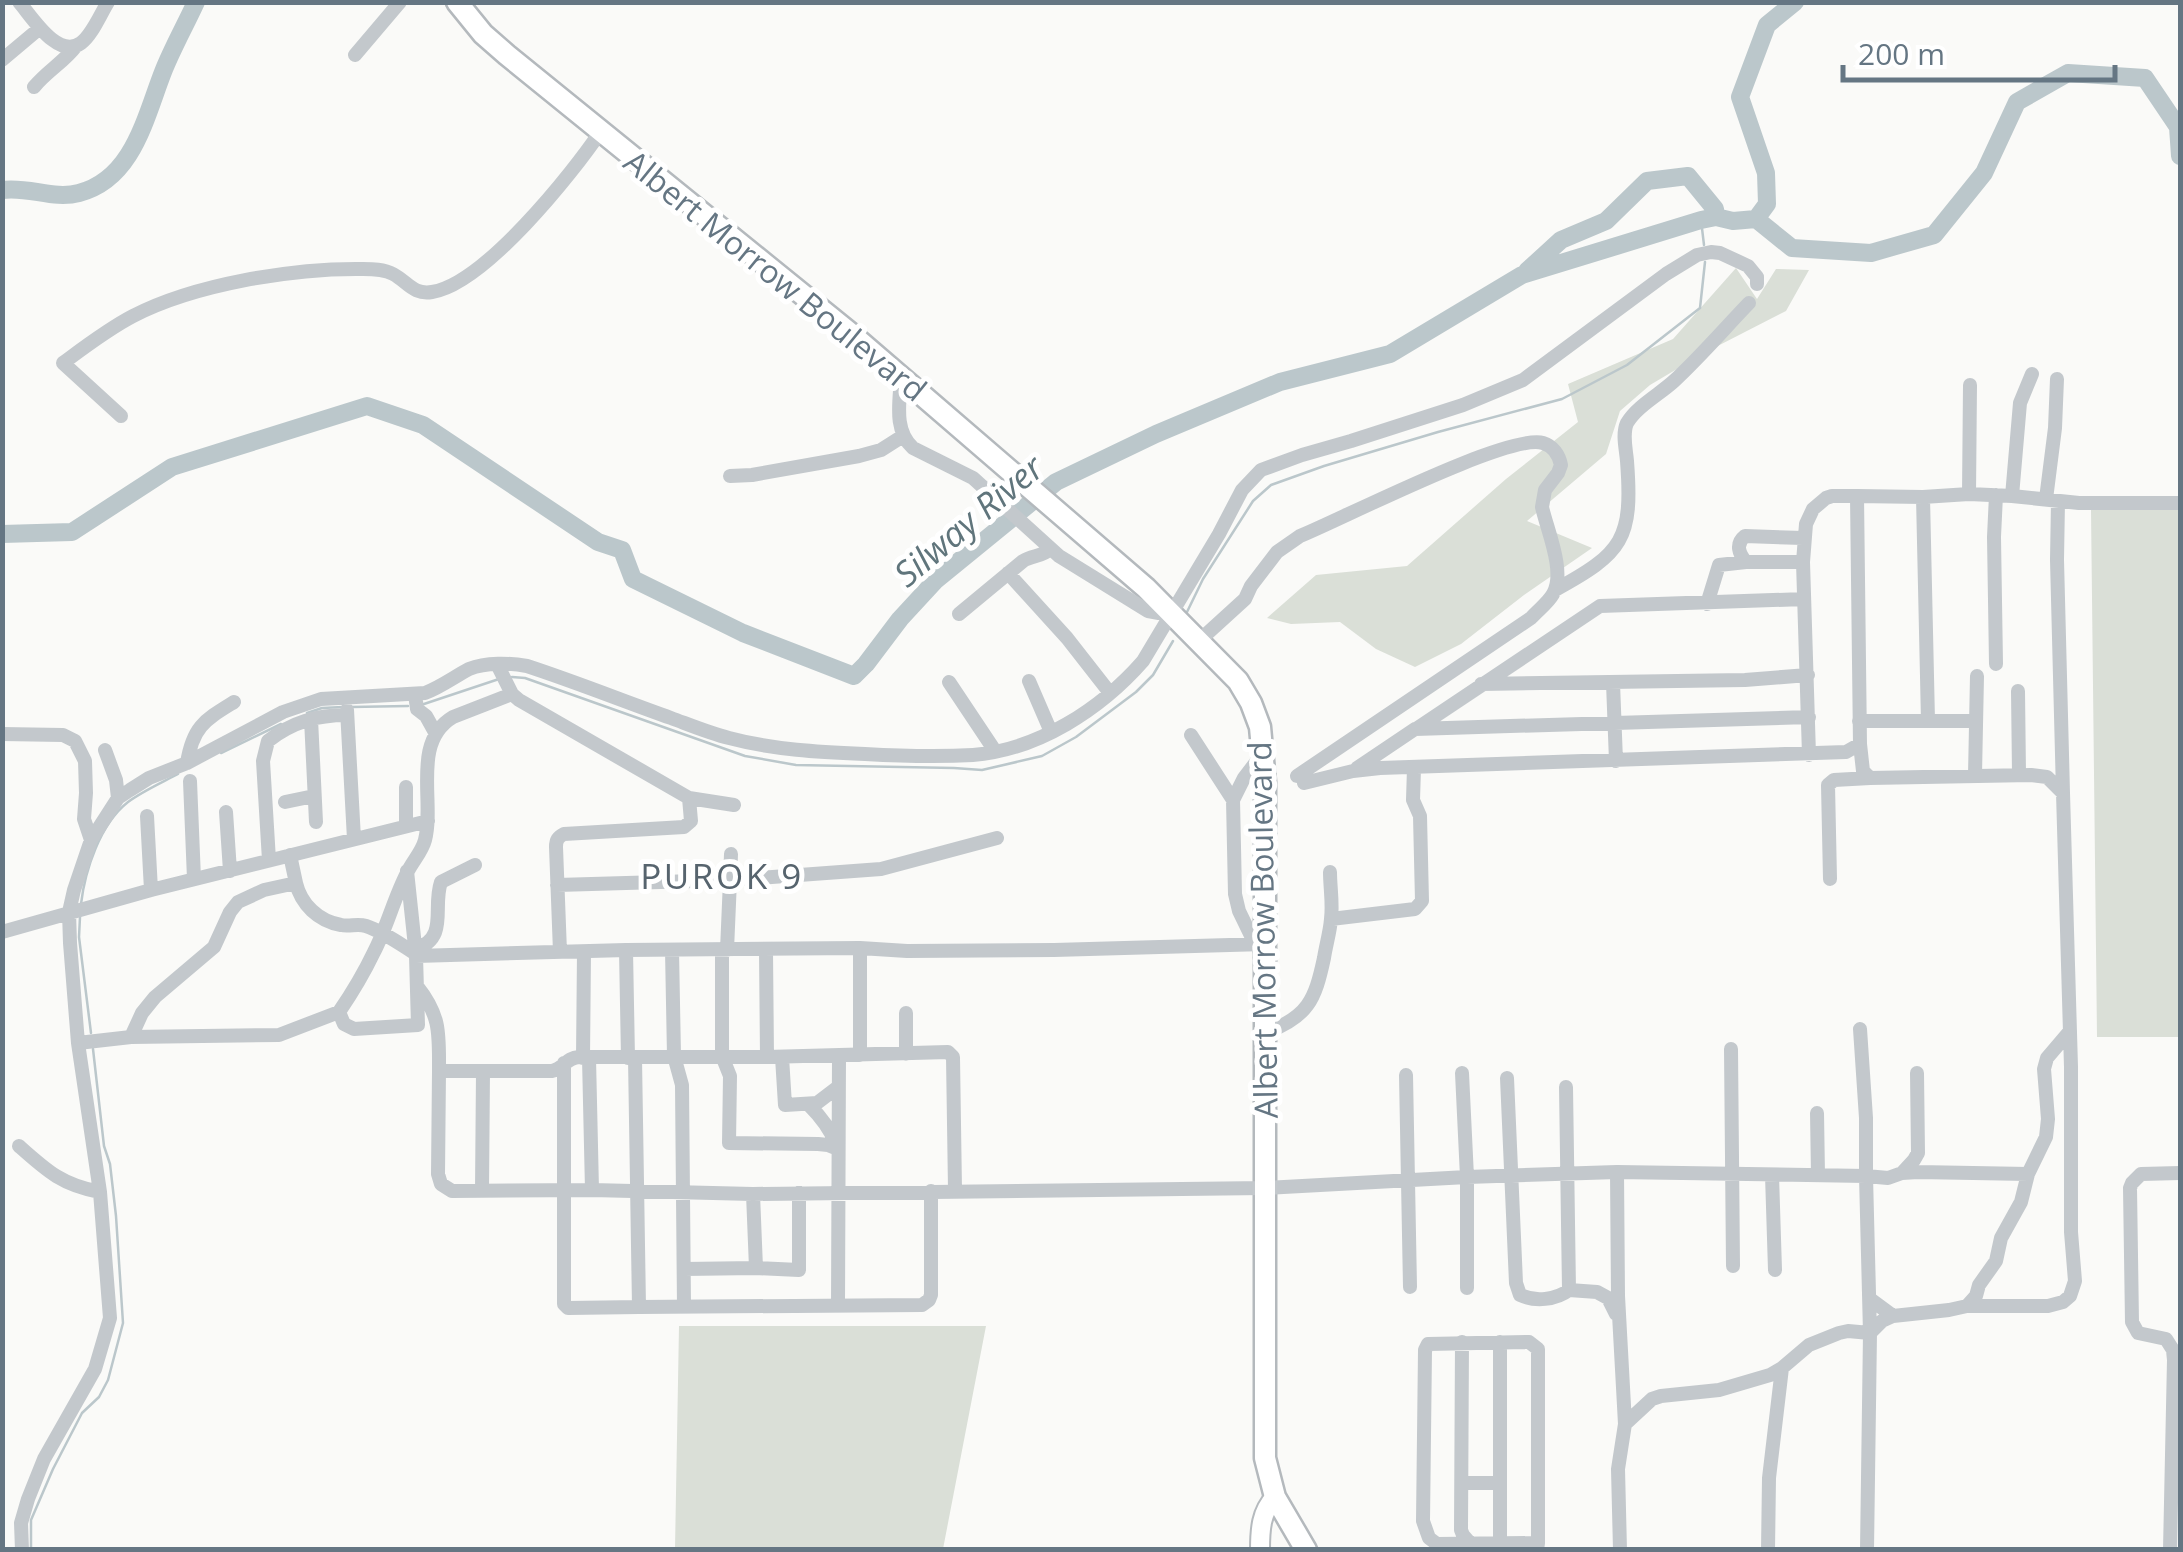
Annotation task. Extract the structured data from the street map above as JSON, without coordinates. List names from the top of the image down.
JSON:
{
  "streets": {
    "highway": ["Albert Morrow Boulevard"]
  },
  "districts": ["PUROK 9"],
  "water": ["Silway River"],
  "scale_bar": "200 m"
}
